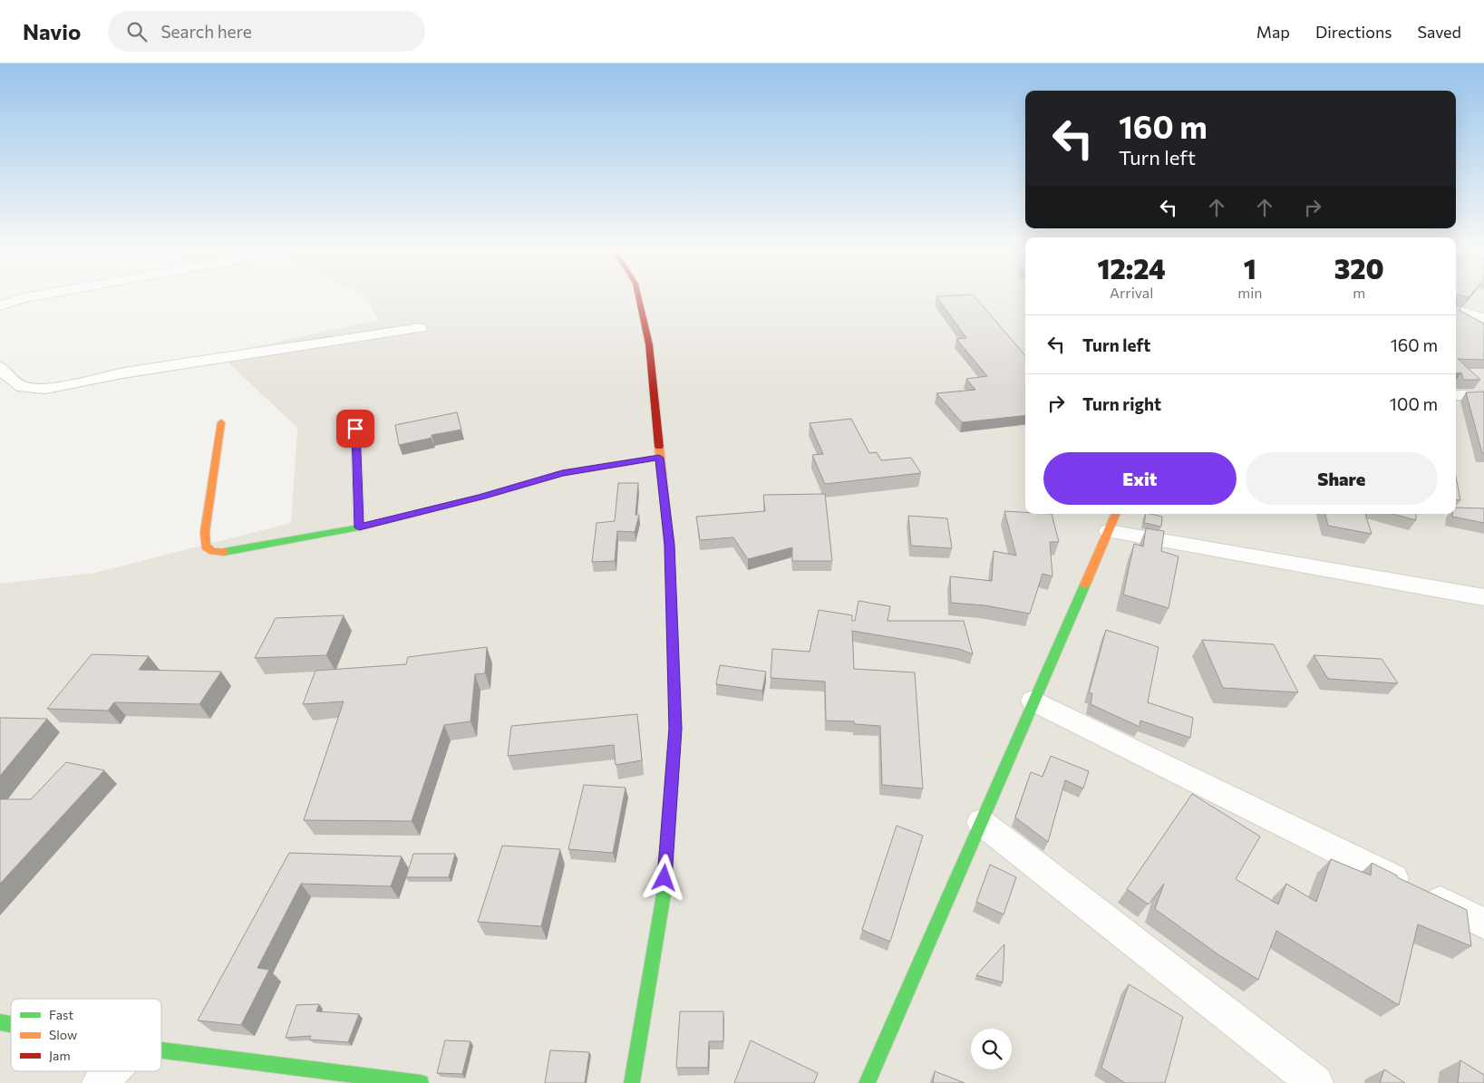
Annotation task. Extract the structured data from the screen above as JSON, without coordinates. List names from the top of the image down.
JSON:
{
  "legend": ["Fast", "Slow", "Jam"],
  "page": {
    "header": "Navio",
    "search": "Search here",
    "nav": ["Map", "Directions", "Saved"],
    "turn": ["160 m", "Turn left"],
    "eta": [
      "12:24",
      "Arrival",
      "1",
      "min",
      "320",
      "m"
    ],
    "list": [
      {
        "name": "Turn left",
        "value": "160 m"
      },
      {
        "name": "Turn right",
        "value": "100 m"
      }
    ],
    "buttons": ["Exit", "Share"]
  }
}
